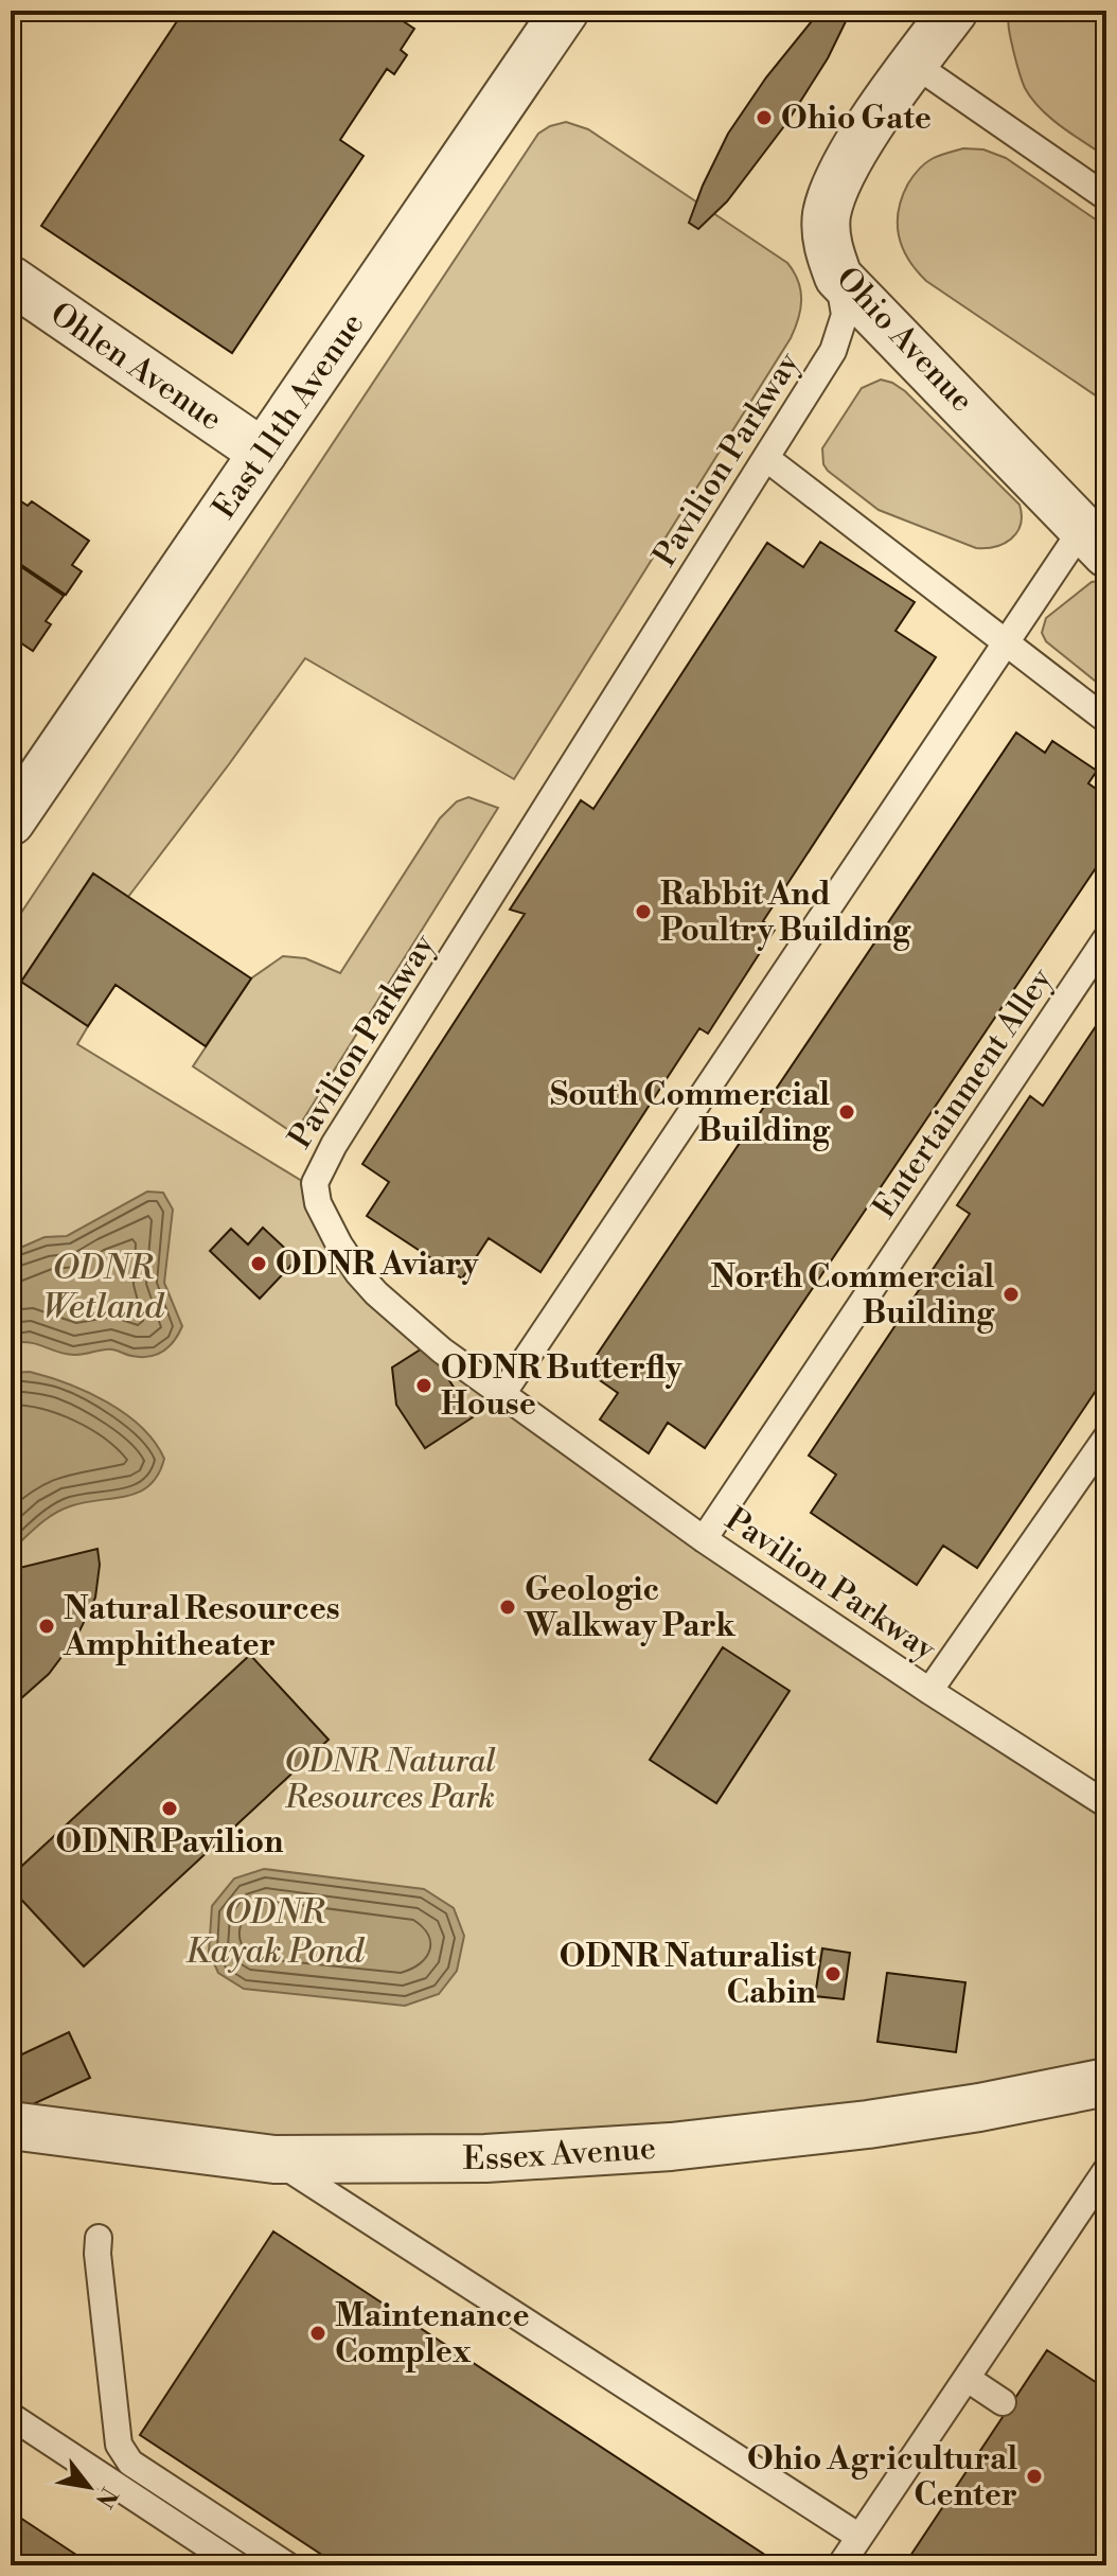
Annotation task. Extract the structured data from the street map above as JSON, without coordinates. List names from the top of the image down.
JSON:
{
  "streets": {
    "street": [
      "Ohio Avenue",
      "Ohlen Avenue",
      "East 11th Avenue",
      "Essex Avenue"
    ],
    "lane": ["Pavilion Parkway", "Entertainment Alley"]
  },
  "crossings": [
    ["Ohio Avenue", "Pavilion Parkway"],
    ["Ohlen Avenue", "East 11th Avenue"],
    ["Pavilion Parkway", "Entertainment Alley"]
  ],
  "water": ["ODNR Wetland", "ODNR Kayak Pond"],
  "parks": ["ODNR Natural Resources Park"],
  "places": [
    "Ohio Gate",
    "Rabbit And Poultry Building",
    "South Commercial Building",
    "ODNR Aviary",
    "North Commercial Building",
    "ODNR Butterfly House",
    "Geologic Walkway Park",
    "Natural Resources Amphitheater",
    "ODNR Pavilion",
    "ODNR Naturalist Cabin",
    "Maintenance Complex",
    "Ohio Agricultural Center"
  ],
  "north": "bottom right"
}
